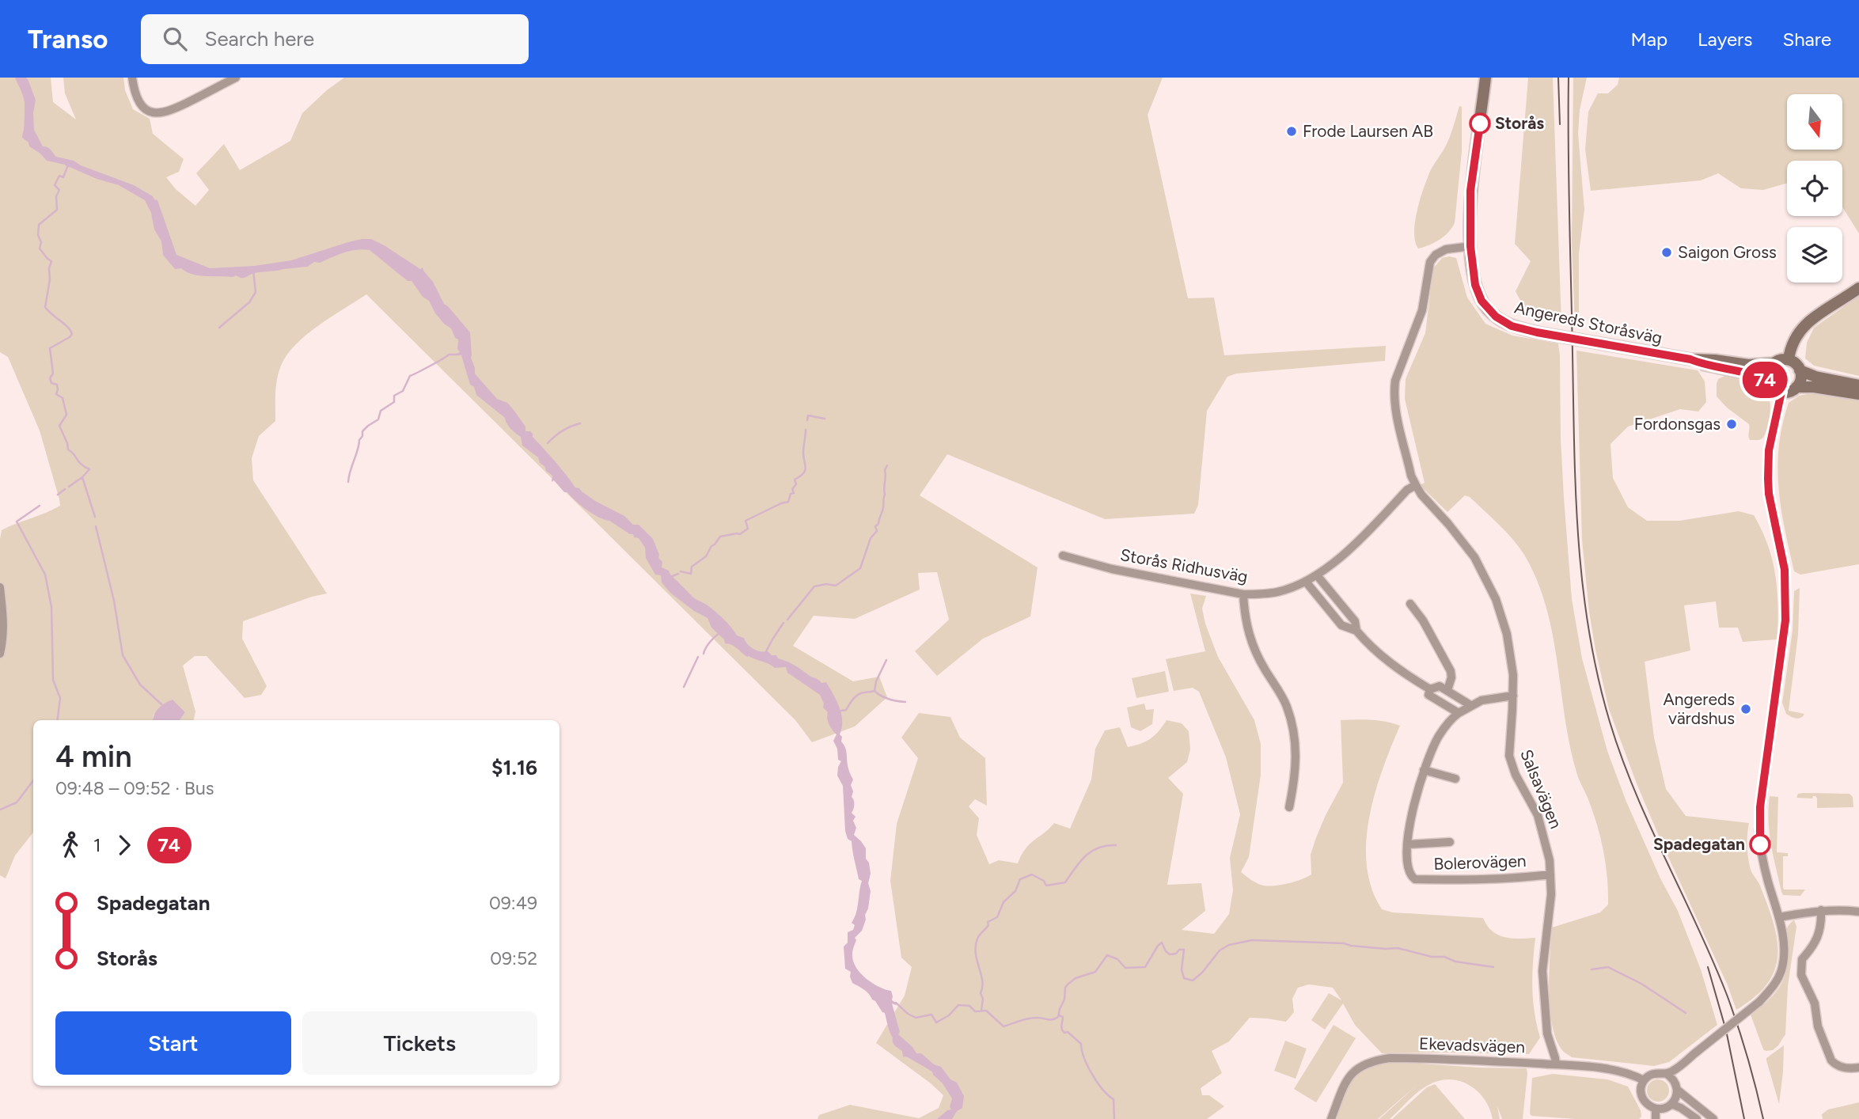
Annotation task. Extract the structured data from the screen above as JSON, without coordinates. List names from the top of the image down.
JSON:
{
  "streets": {
    "street": [
      "Angereds Storåsväg",
      "Storås Ridhusväg",
      "Salsavägen",
      "Bolerovägen",
      "Ekevadsvägen"
    ]
  },
  "crossings": [
    ["Storås Ridhusväg", "Salsavägen"],
    ["Salsavägen", "Bolerovägen"],
    ["Salsavägen", "Ekevadsvägen"]
  ],
  "places": [
    "Storås",
    "Frode Laursen AB",
    "Saigon Gross",
    "Fordonsgas",
    "Angereds värdshus",
    "Spadegatan"
  ],
  "lines": ["bus line 74"],
  "north": "bottom",
  "page": {
    "header": "Transo",
    "search": "Search here",
    "nav": ["Map", "Layers", "Share"],
    "on_map": "74",
    "heading": ["4 min", "09:48 – 09:52 · Bus", "$1.16"],
    "legs": ["1", "74"],
    "list": [
      {
        "name": "Spadegatan",
        "value": "09:49"
      },
      {
        "name": "Storås",
        "value": "09:52"
      }
    ],
    "buttons": ["Start", "Tickets"]
  }
}
